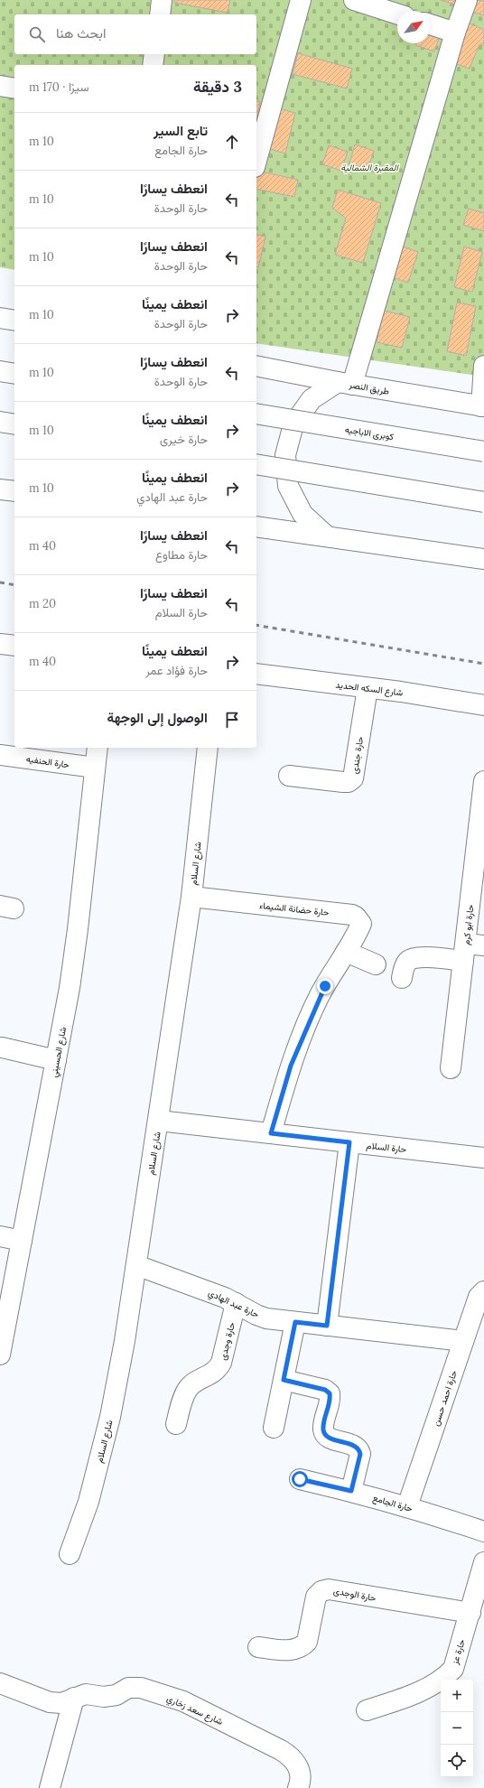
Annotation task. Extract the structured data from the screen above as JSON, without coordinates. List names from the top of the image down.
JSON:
{
  "streets": {
    "main road": [
      "طريق النصر",
      "كوبرى الاباجيه",
      "شارع السكه الحديد",
      "حارة جندى",
      "حارة الحنفيه",
      "شارع السلام",
      "حارة حضانة الشيماء",
      "حارة ابو كرم",
      "شارع الحسيني",
      "حارة السلام",
      "حارة عبد الهادي",
      "حارة وجدى",
      "حارة احمد حسن",
      "حارة الجامع",
      "حارة الوجدى",
      "حارة عز",
      "شارع سعد زخاري"
    ]
  },
  "crossings": [
    ["شارع السكه الحديد", "حارة جندى"],
    ["حارة الحنفيه", "شارع الحسيني"],
    ["شارع السلام", "حارة حضانة الشيماء"],
    ["شارع السلام", "حارة السلام"],
    ["شارع السلام", "حارة عبد الهادي"],
    ["حارة عبد الهادي", "حارة وجدى"],
    ["حارة عبد الهادي", "حارة احمد حسن"],
    ["حارة احمد حسن", "حارة الجامع"],
    ["حارة الوجدى", "حارة عز"]
  ],
  "parks": ["المقبرة الشمالية"],
  "north": "top right",
  "page": {
    "search": "ابحث هنا",
    "heading": ["3 دقيقة", "سيرًا · 170 m"],
    "list": [
      ["تابع السير", "حارة الجامع", "10 m"],
      ["انعطف يسارًا", "حارة الوحدة", "10 m"],
      ["انعطف يسارًا", "حارة الوحدة", "10 m"],
      ["انعطف يمينًا", "حارة الوحدة", "10 m"],
      ["انعطف يسارًا", "حارة الوحدة", "10 m"],
      ["انعطف يمينًا", "حارة خيرى", "10 m"],
      ["انعطف يمينًا", "حارة عبد الهادي", "10 m"],
      ["انعطف يسارًا", "حارة مطاوع", "40 m"],
      ["انعطف يسارًا", "حارة السلام", "20 m"],
      ["انعطف يمينًا", "حارة فؤاد عمر", "40 m"],
      "الوصول إلى الوجهة"
    ],
    "map_buttons": ["+", "−"]
  }
}
